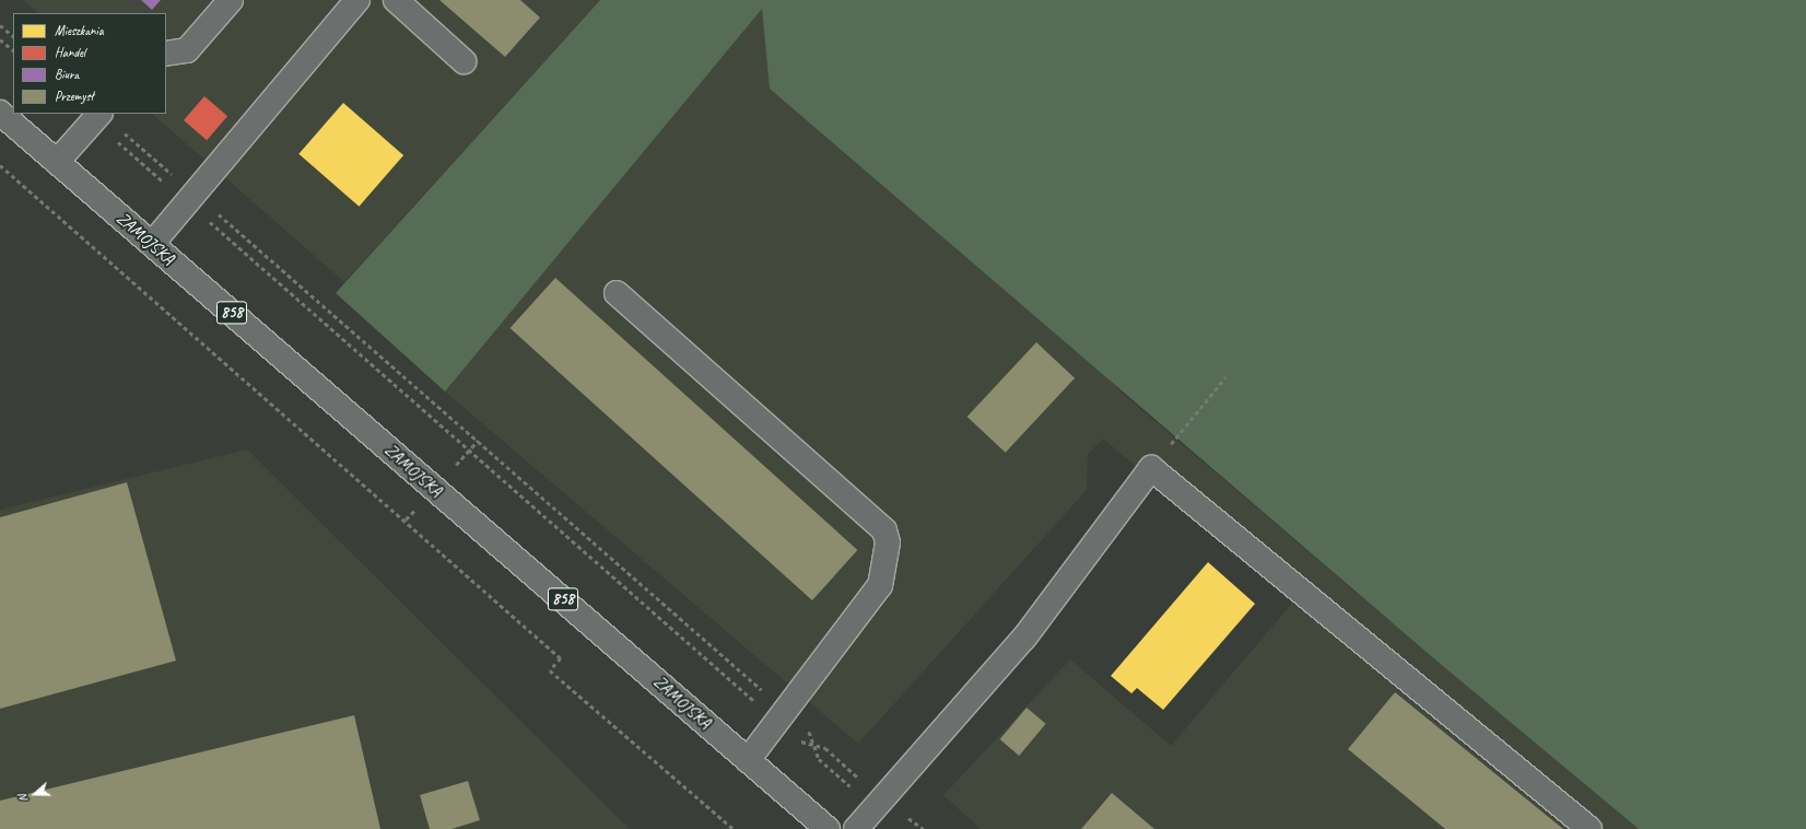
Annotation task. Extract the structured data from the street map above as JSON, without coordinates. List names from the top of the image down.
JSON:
{
  "streets": {
    "main road": ["ZAMOJSKA", "858"]
  },
  "legend": [
    "Mieszkania",
    "Handel",
    "Biura",
    "Przemysł"
  ],
  "north": "left"
}
